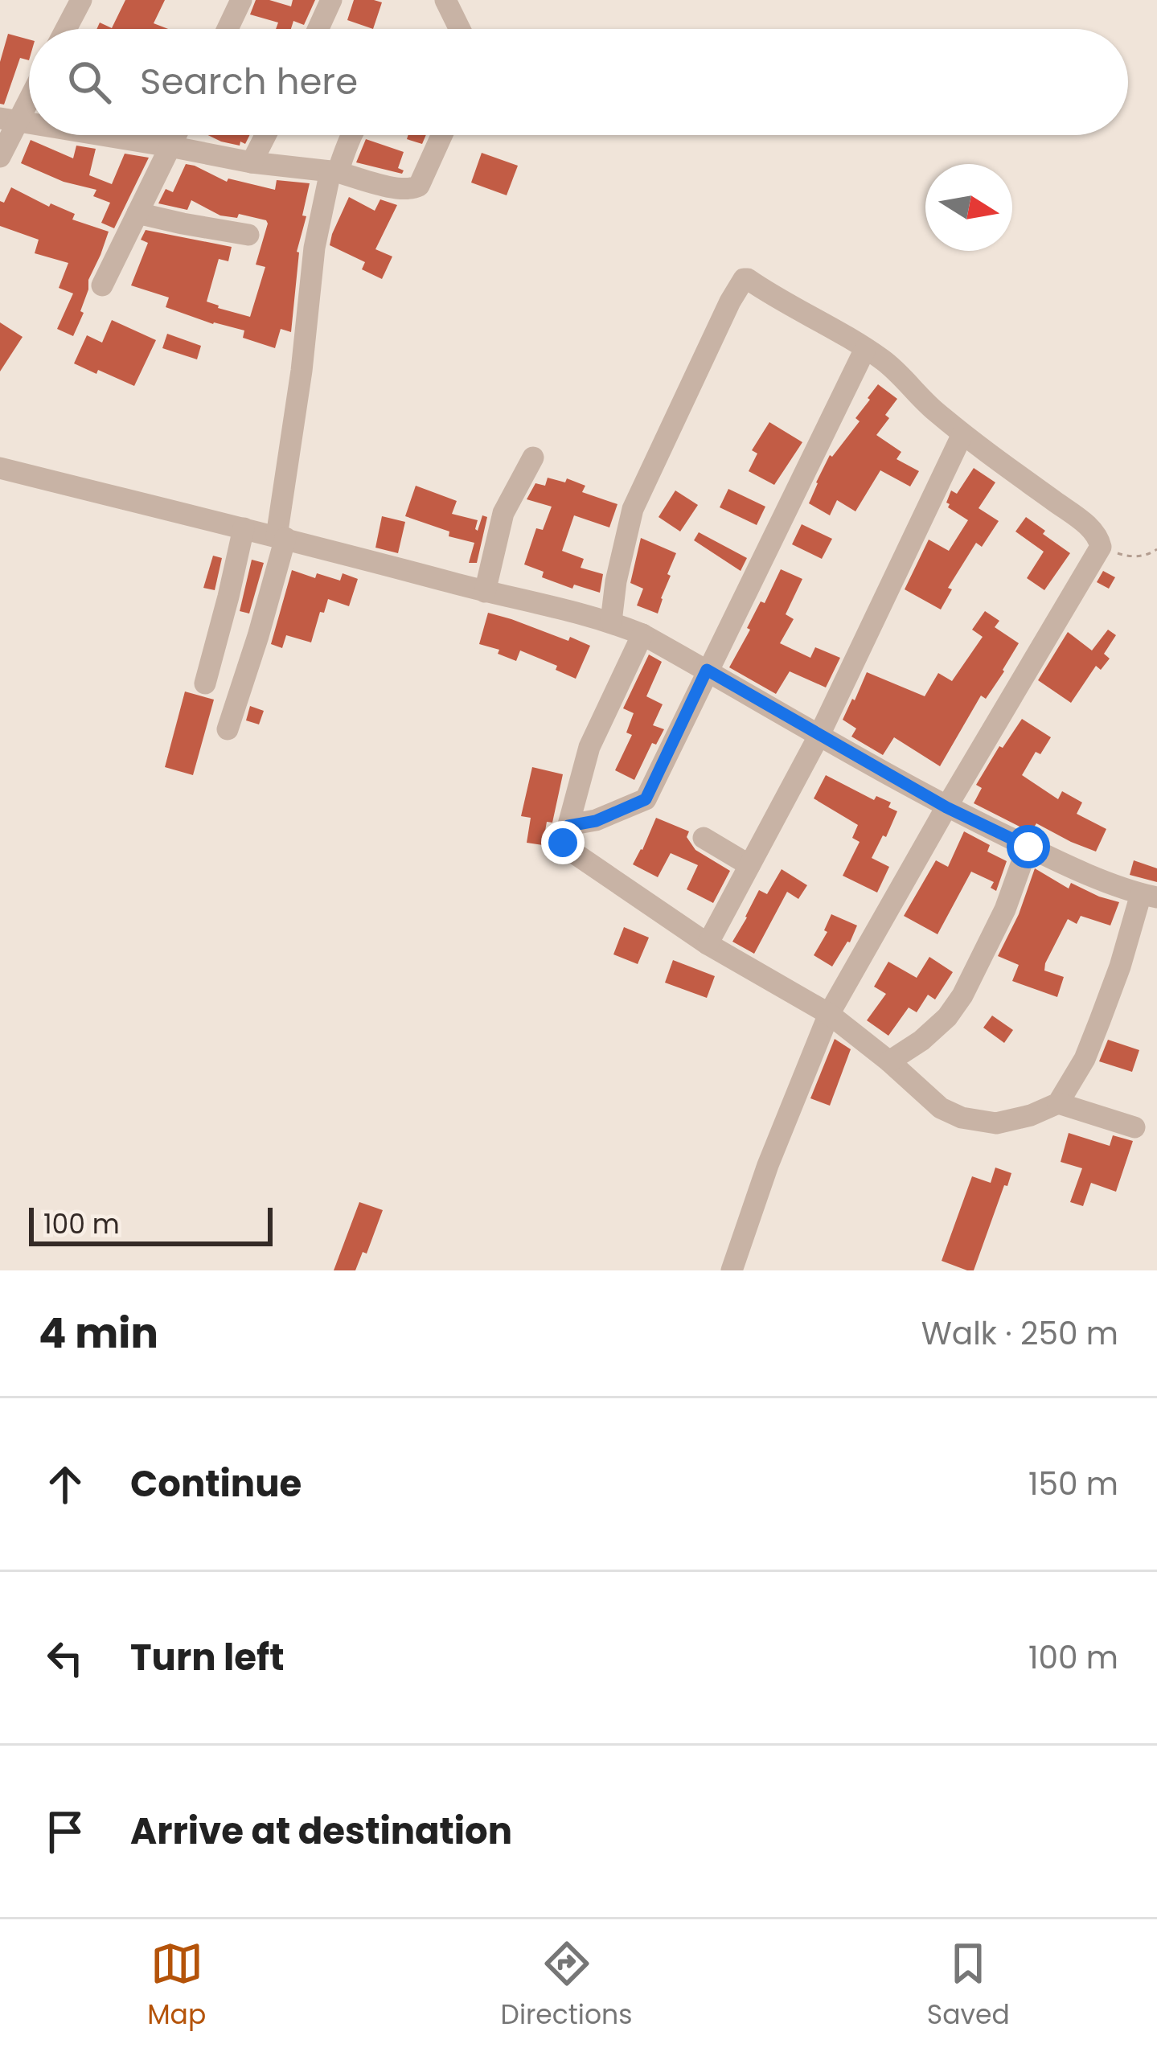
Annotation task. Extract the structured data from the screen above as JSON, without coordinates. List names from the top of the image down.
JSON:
{
  "scale_bar": "100 m",
  "north": "right",
  "page": {
    "search": "Search here",
    "scale": "100 m",
    "heading": ["4 min", "Walk · 250 m"],
    "list": [
      ["Continue", "150 m"],
      ["Turn left", "100 m"],
      "Arrive at destination"
    ],
    "nav": ["Map", "Directions", "Saved"]
  }
}
